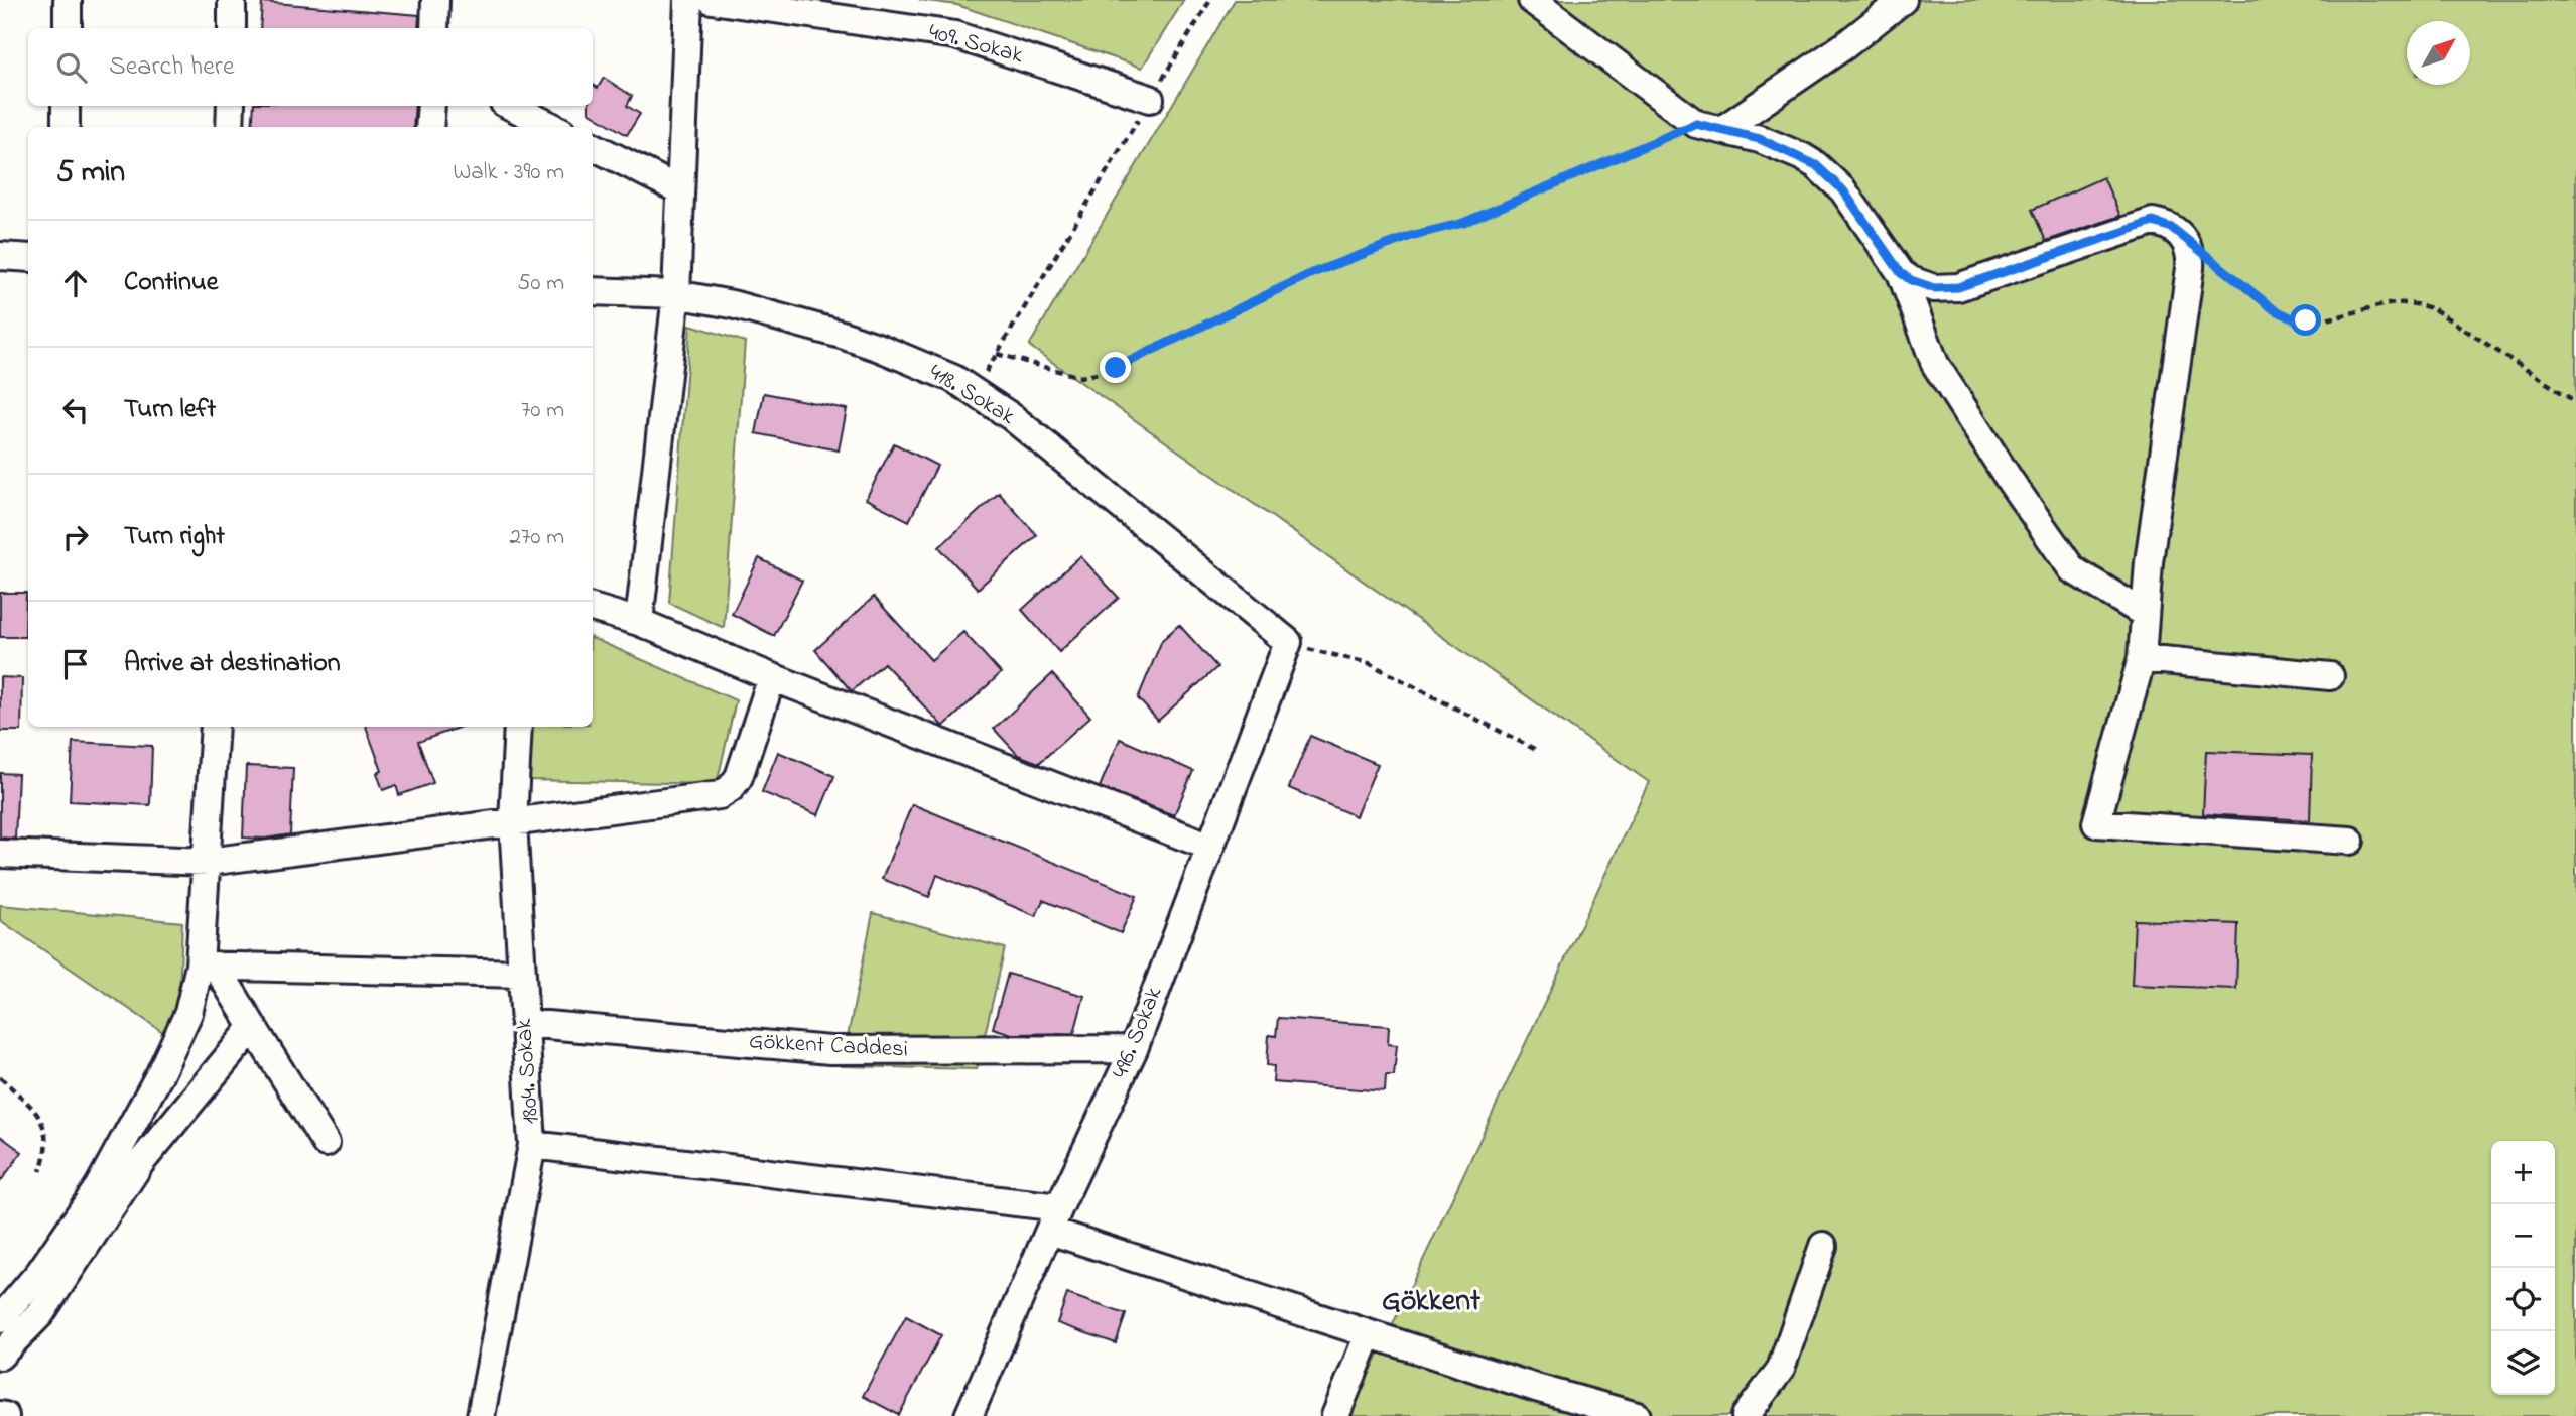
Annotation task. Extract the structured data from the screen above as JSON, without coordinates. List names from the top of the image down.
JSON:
{
  "streets": {
    "street": [
      "409. Sokak",
      "418. Sokak",
      "496. Sokak",
      "Gökkent Caddesi",
      "1804. Sokak"
    ]
  },
  "crossings": [
    ["418. Sokak", "496. Sokak"],
    ["496. Sokak", "Gökkent Caddesi"],
    ["Gökkent Caddesi", "1804. Sokak"]
  ],
  "districts": ["Gökkent"],
  "north": "top right",
  "page": {
    "search": "Search here",
    "heading": ["5 min", "Walk · 390 m"],
    "list": [
      ["Continue", "50 m"],
      ["Turn left", "70 m"],
      ["Turn right", "270 m"],
      "Arrive at destination"
    ],
    "map_buttons": ["+", "−"]
  }
}
